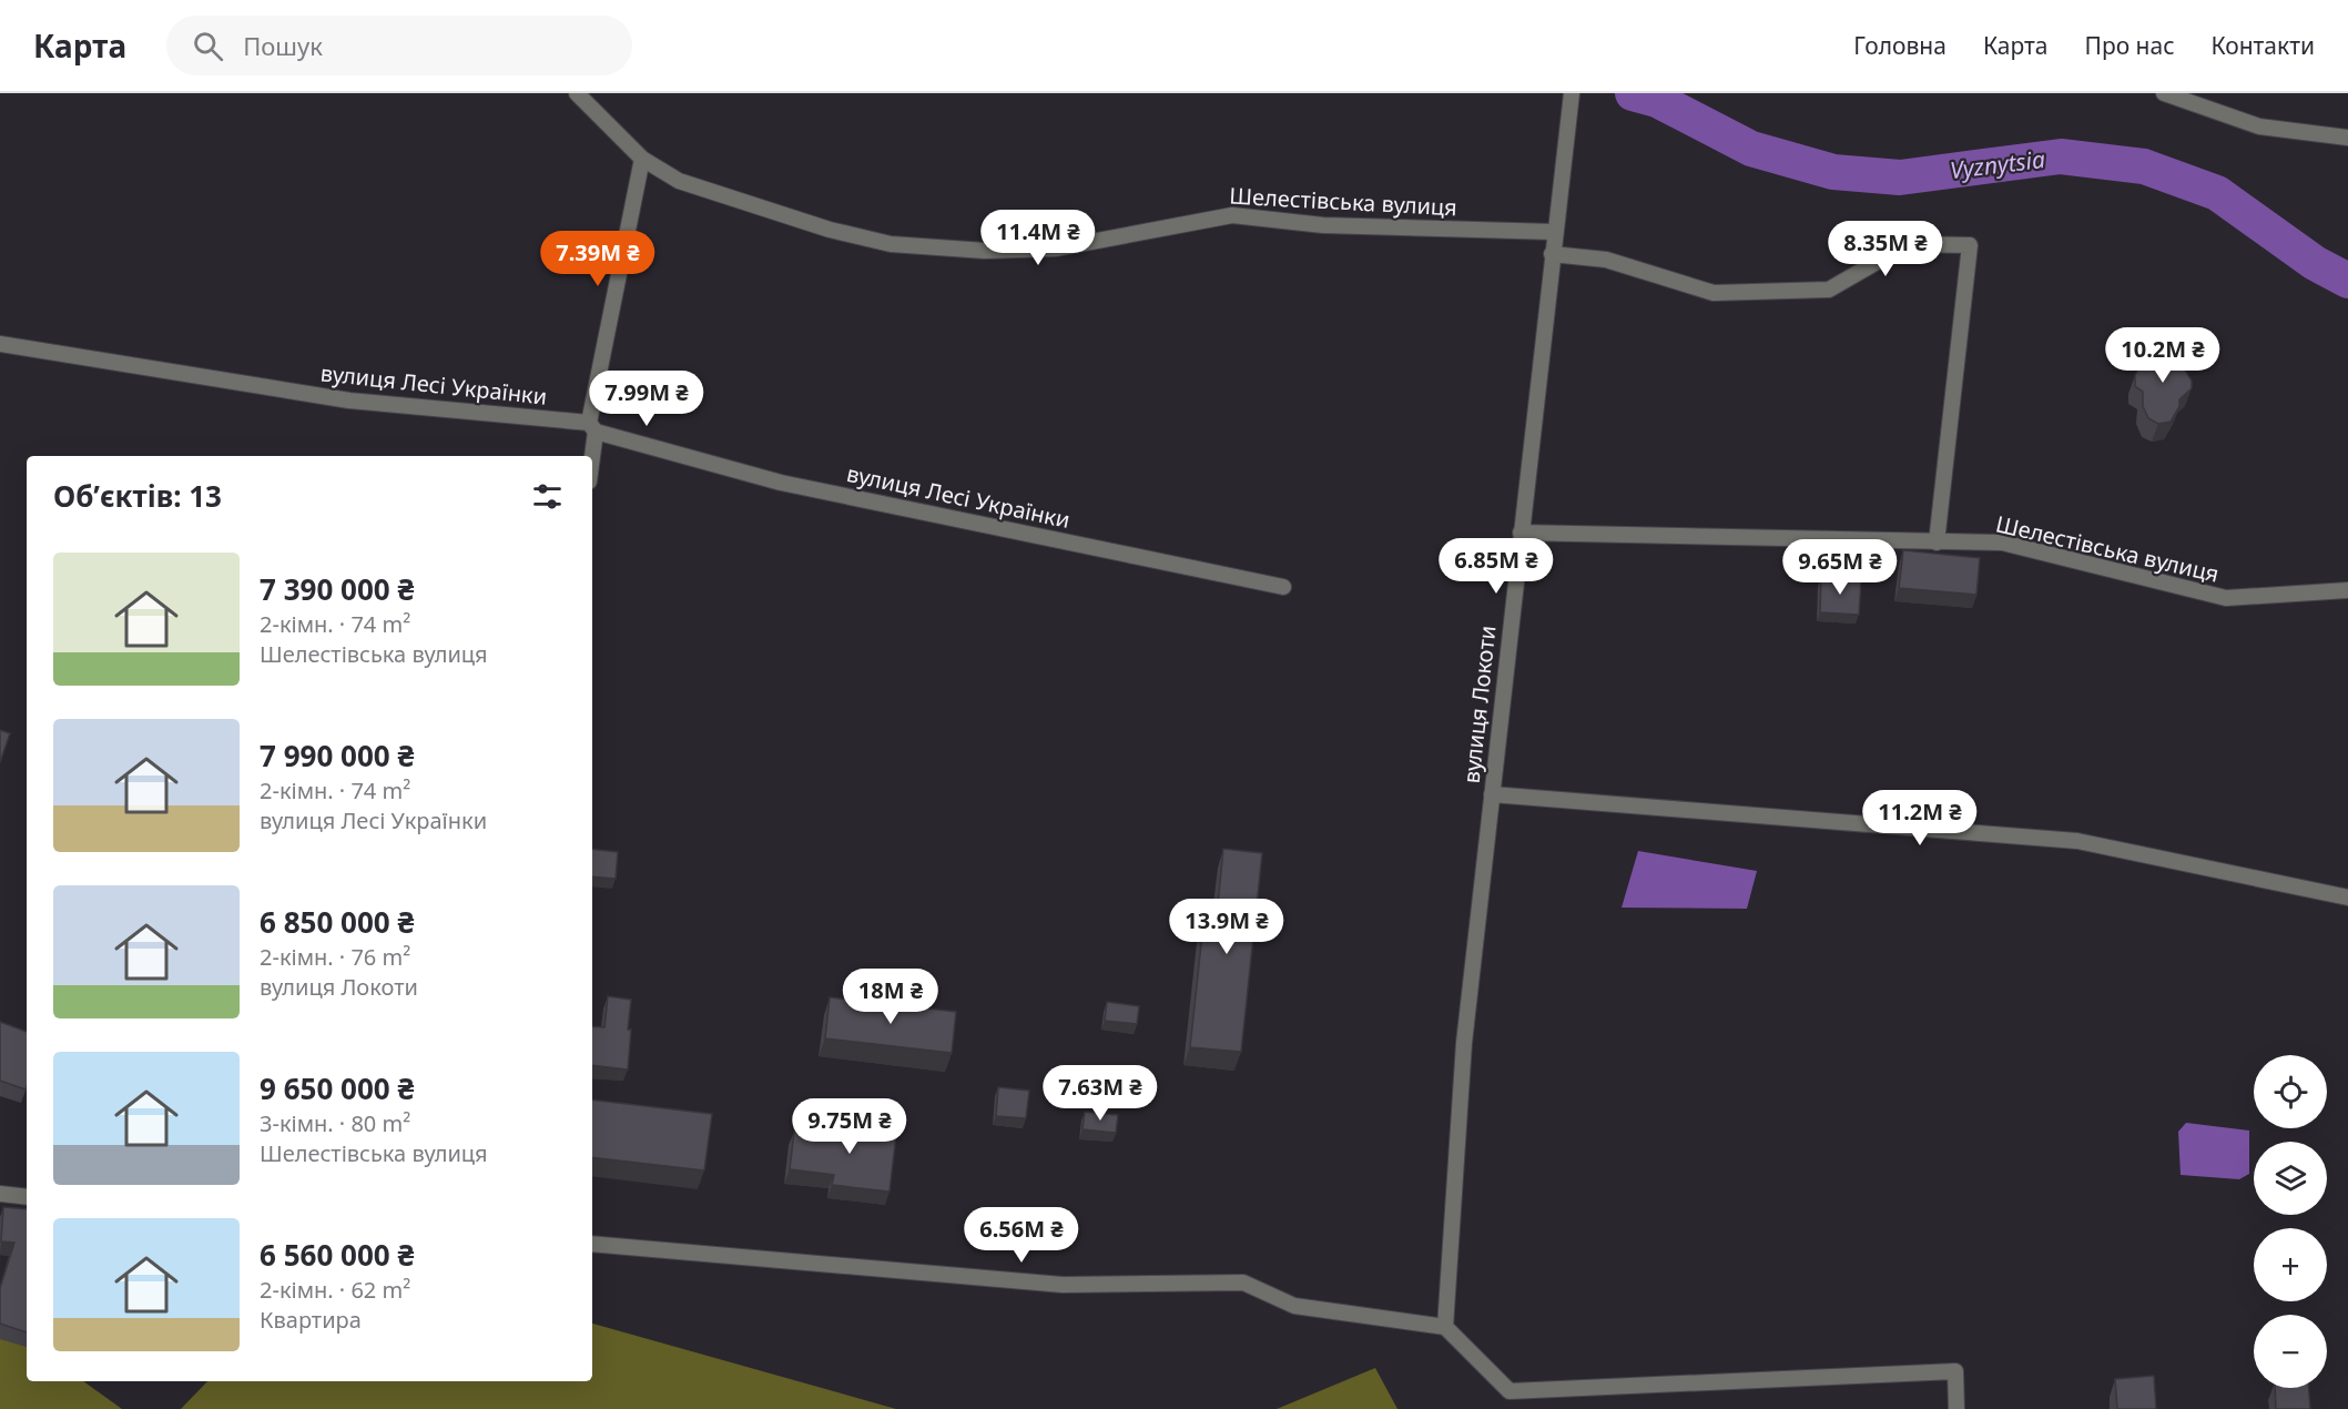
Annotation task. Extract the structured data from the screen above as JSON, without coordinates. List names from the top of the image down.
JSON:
{
  "streets": {
    "street": ["Шелестівська вулиця", "вулиця Лесі Українки", "вулиця Локоти"]
  },
  "crossings": [
    ["Шелестівська вулиця", "вулиця Локоти"]
  ],
  "water": ["Vyznytsia"],
  "page": {
    "header": "Карта",
    "search": "Пошук",
    "nav": [
      "Головна",
      "Карта",
      "Про нас",
      "Контакти"
    ],
    "price": [
      "11.4M ₴",
      "8.35M ₴",
      "7.39M ₴",
      "10.2M ₴",
      "7.99M ₴",
      "6.85M ₴",
      "9.65M ₴",
      "11.2M ₴",
      "13.9M ₴",
      "18M ₴",
      "7.63M ₴",
      "9.75M ₴",
      "6.56M ₴"
    ],
    "heading": "Об’єктів: 13",
    "list": [
      {
        "name": "7 390 000 ₴",
        "note": "2-кімн. · 74 m² · Шелестівська вулиця"
      },
      {
        "name": "7 990 000 ₴",
        "note": "2-кімн. · 74 m² · вулиця Лесі Українки"
      },
      {
        "name": "6 850 000 ₴",
        "note": "2-кімн. · 76 m² · вулиця Локоти"
      },
      {
        "name": "9 650 000 ₴",
        "note": "3-кімн. · 80 m² · Шелестівська вулиця"
      },
      {
        "name": "6 560 000 ₴",
        "note": "2-кімн. · 62 m² · Квартира"
      }
    ],
    "map_buttons": ["+", "−"]
  }
}
